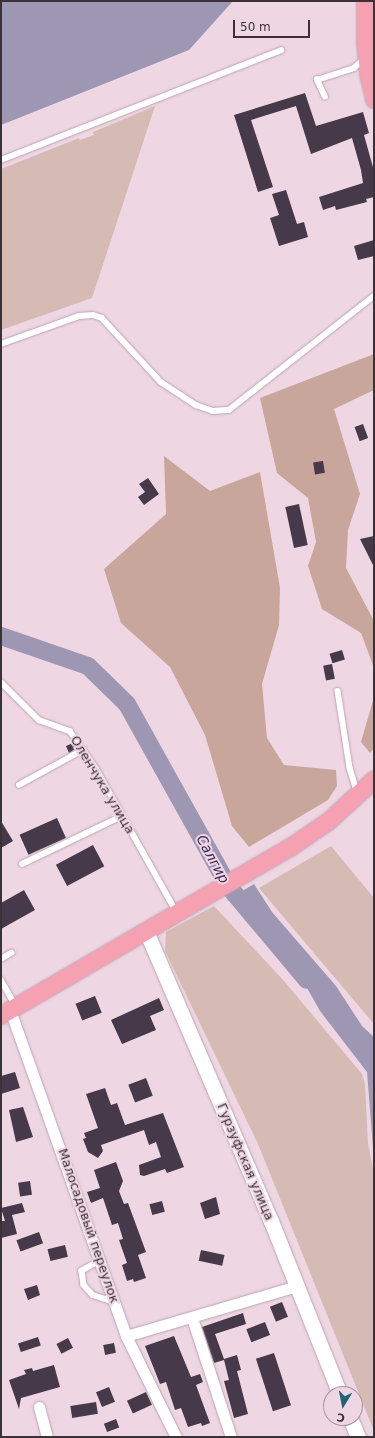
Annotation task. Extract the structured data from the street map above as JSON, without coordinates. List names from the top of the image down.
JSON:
{
  "streets": {
    "main road": ["Гурзуфская улица"],
    "street": ["Малосадовый переулок"],
    "lane": ["Оленчука улица"]
  },
  "water": ["Салгир"],
  "scale_bar": "50 m",
  "north": "bottom"
}
